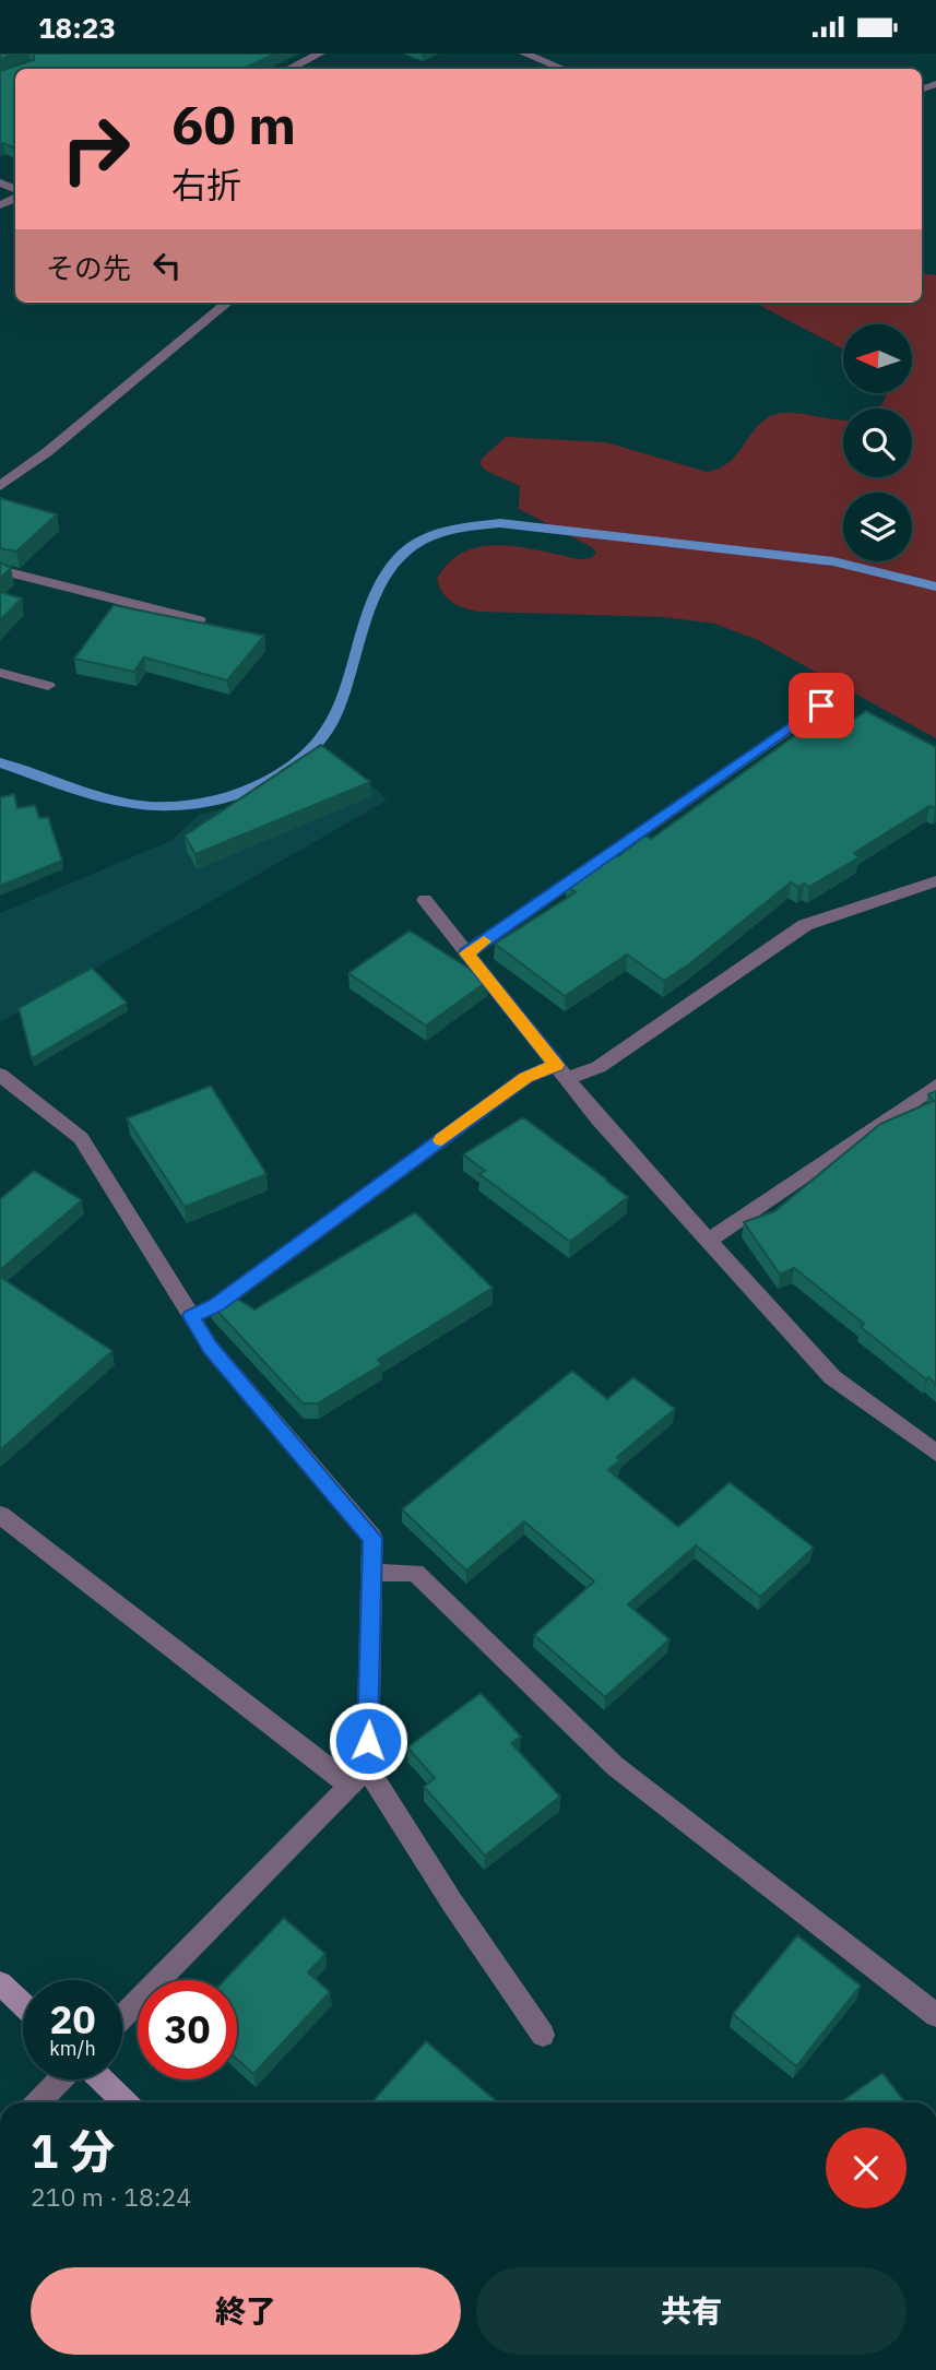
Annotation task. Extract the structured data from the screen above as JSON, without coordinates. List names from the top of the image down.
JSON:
{
  "north": "left",
  "page": {
    "status": "18:23",
    "turn": ["60 m", "右折"],
    "then": "その先",
    "speed": "20 km/h",
    "limit": "30",
    "heading": ["1 分", "210 m · 18:24"],
    "buttons": ["終了", "共有"]
  }
}
